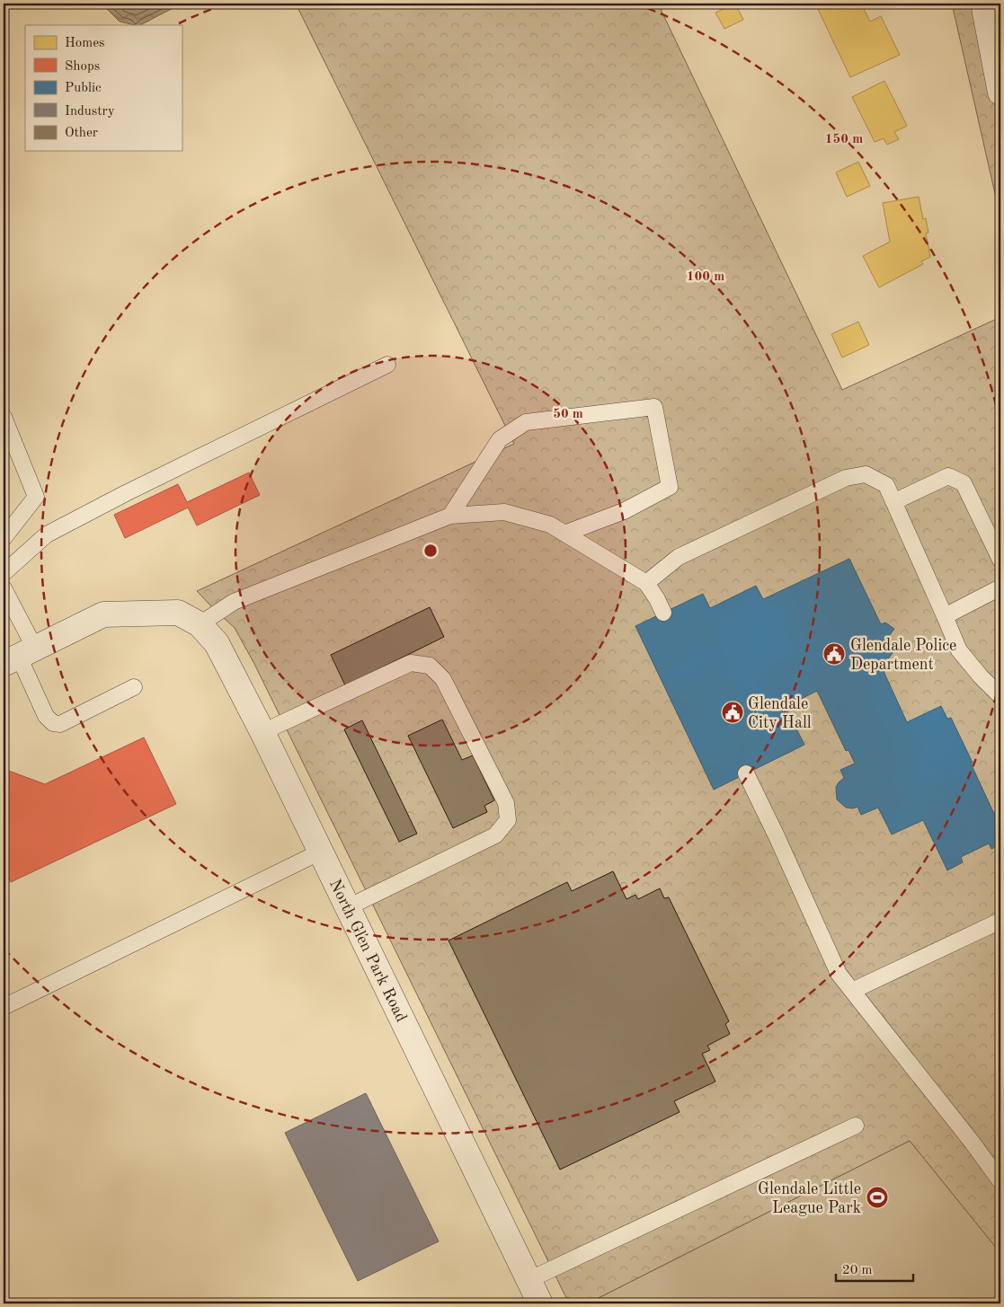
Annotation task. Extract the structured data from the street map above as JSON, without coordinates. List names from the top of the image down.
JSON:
{
  "streets": {
    "street": ["North Glen Park Road"]
  },
  "places": {
    "public building": ["Glendale Police Department", "Glendale City Hall"],
    "sports": ["Glendale Little League Park"]
  },
  "legend": [
    "Homes",
    "Shops",
    "Public",
    "Industry",
    "Other"
  ],
  "scale_bar": "20 m",
  "rings": ["150 m", "100 m", "50 m"]
}
